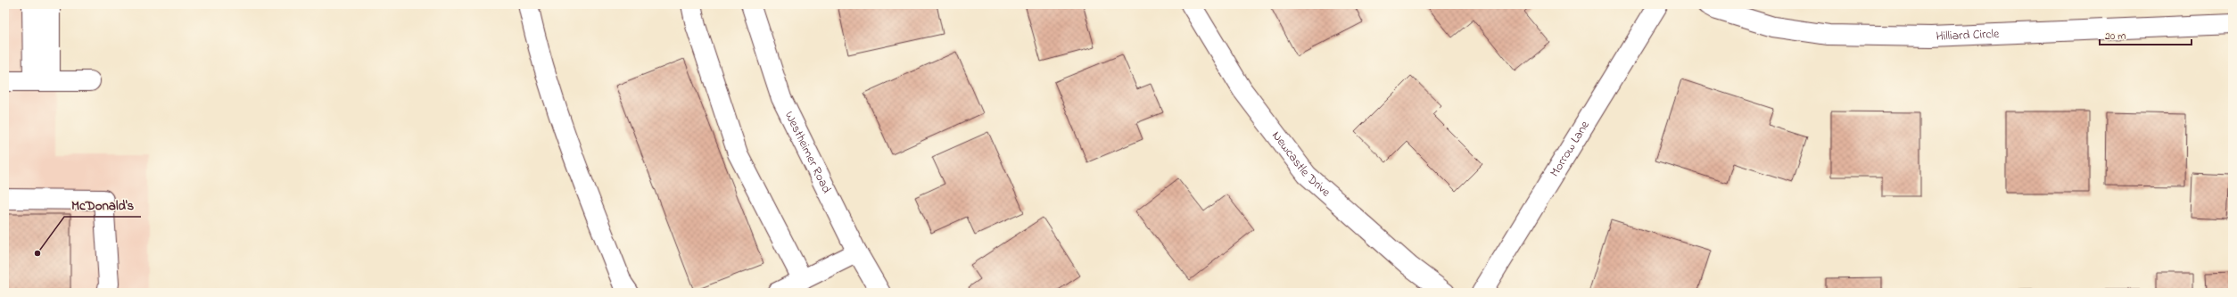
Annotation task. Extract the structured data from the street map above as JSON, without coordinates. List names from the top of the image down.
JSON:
{
  "streets": {
    "street": [
      "Hilliard Circle",
      "Morrow Lane",
      "Westheimer Road",
      "Newcastle Drive"
    ]
  },
  "places": ["McDonald's"],
  "scale_bar": "20 m"
}
